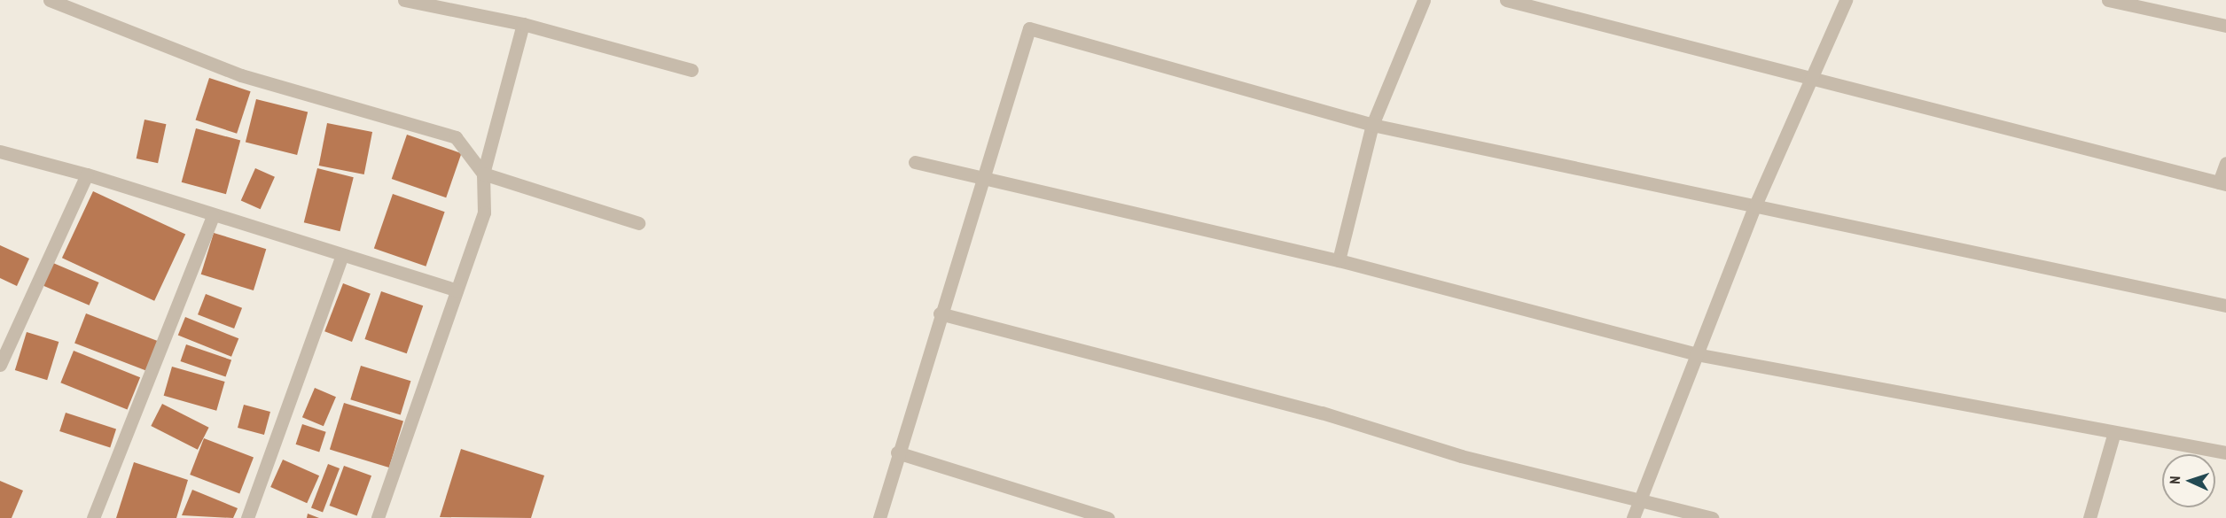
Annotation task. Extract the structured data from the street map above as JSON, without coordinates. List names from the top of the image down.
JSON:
{
  "north": "left"
}
